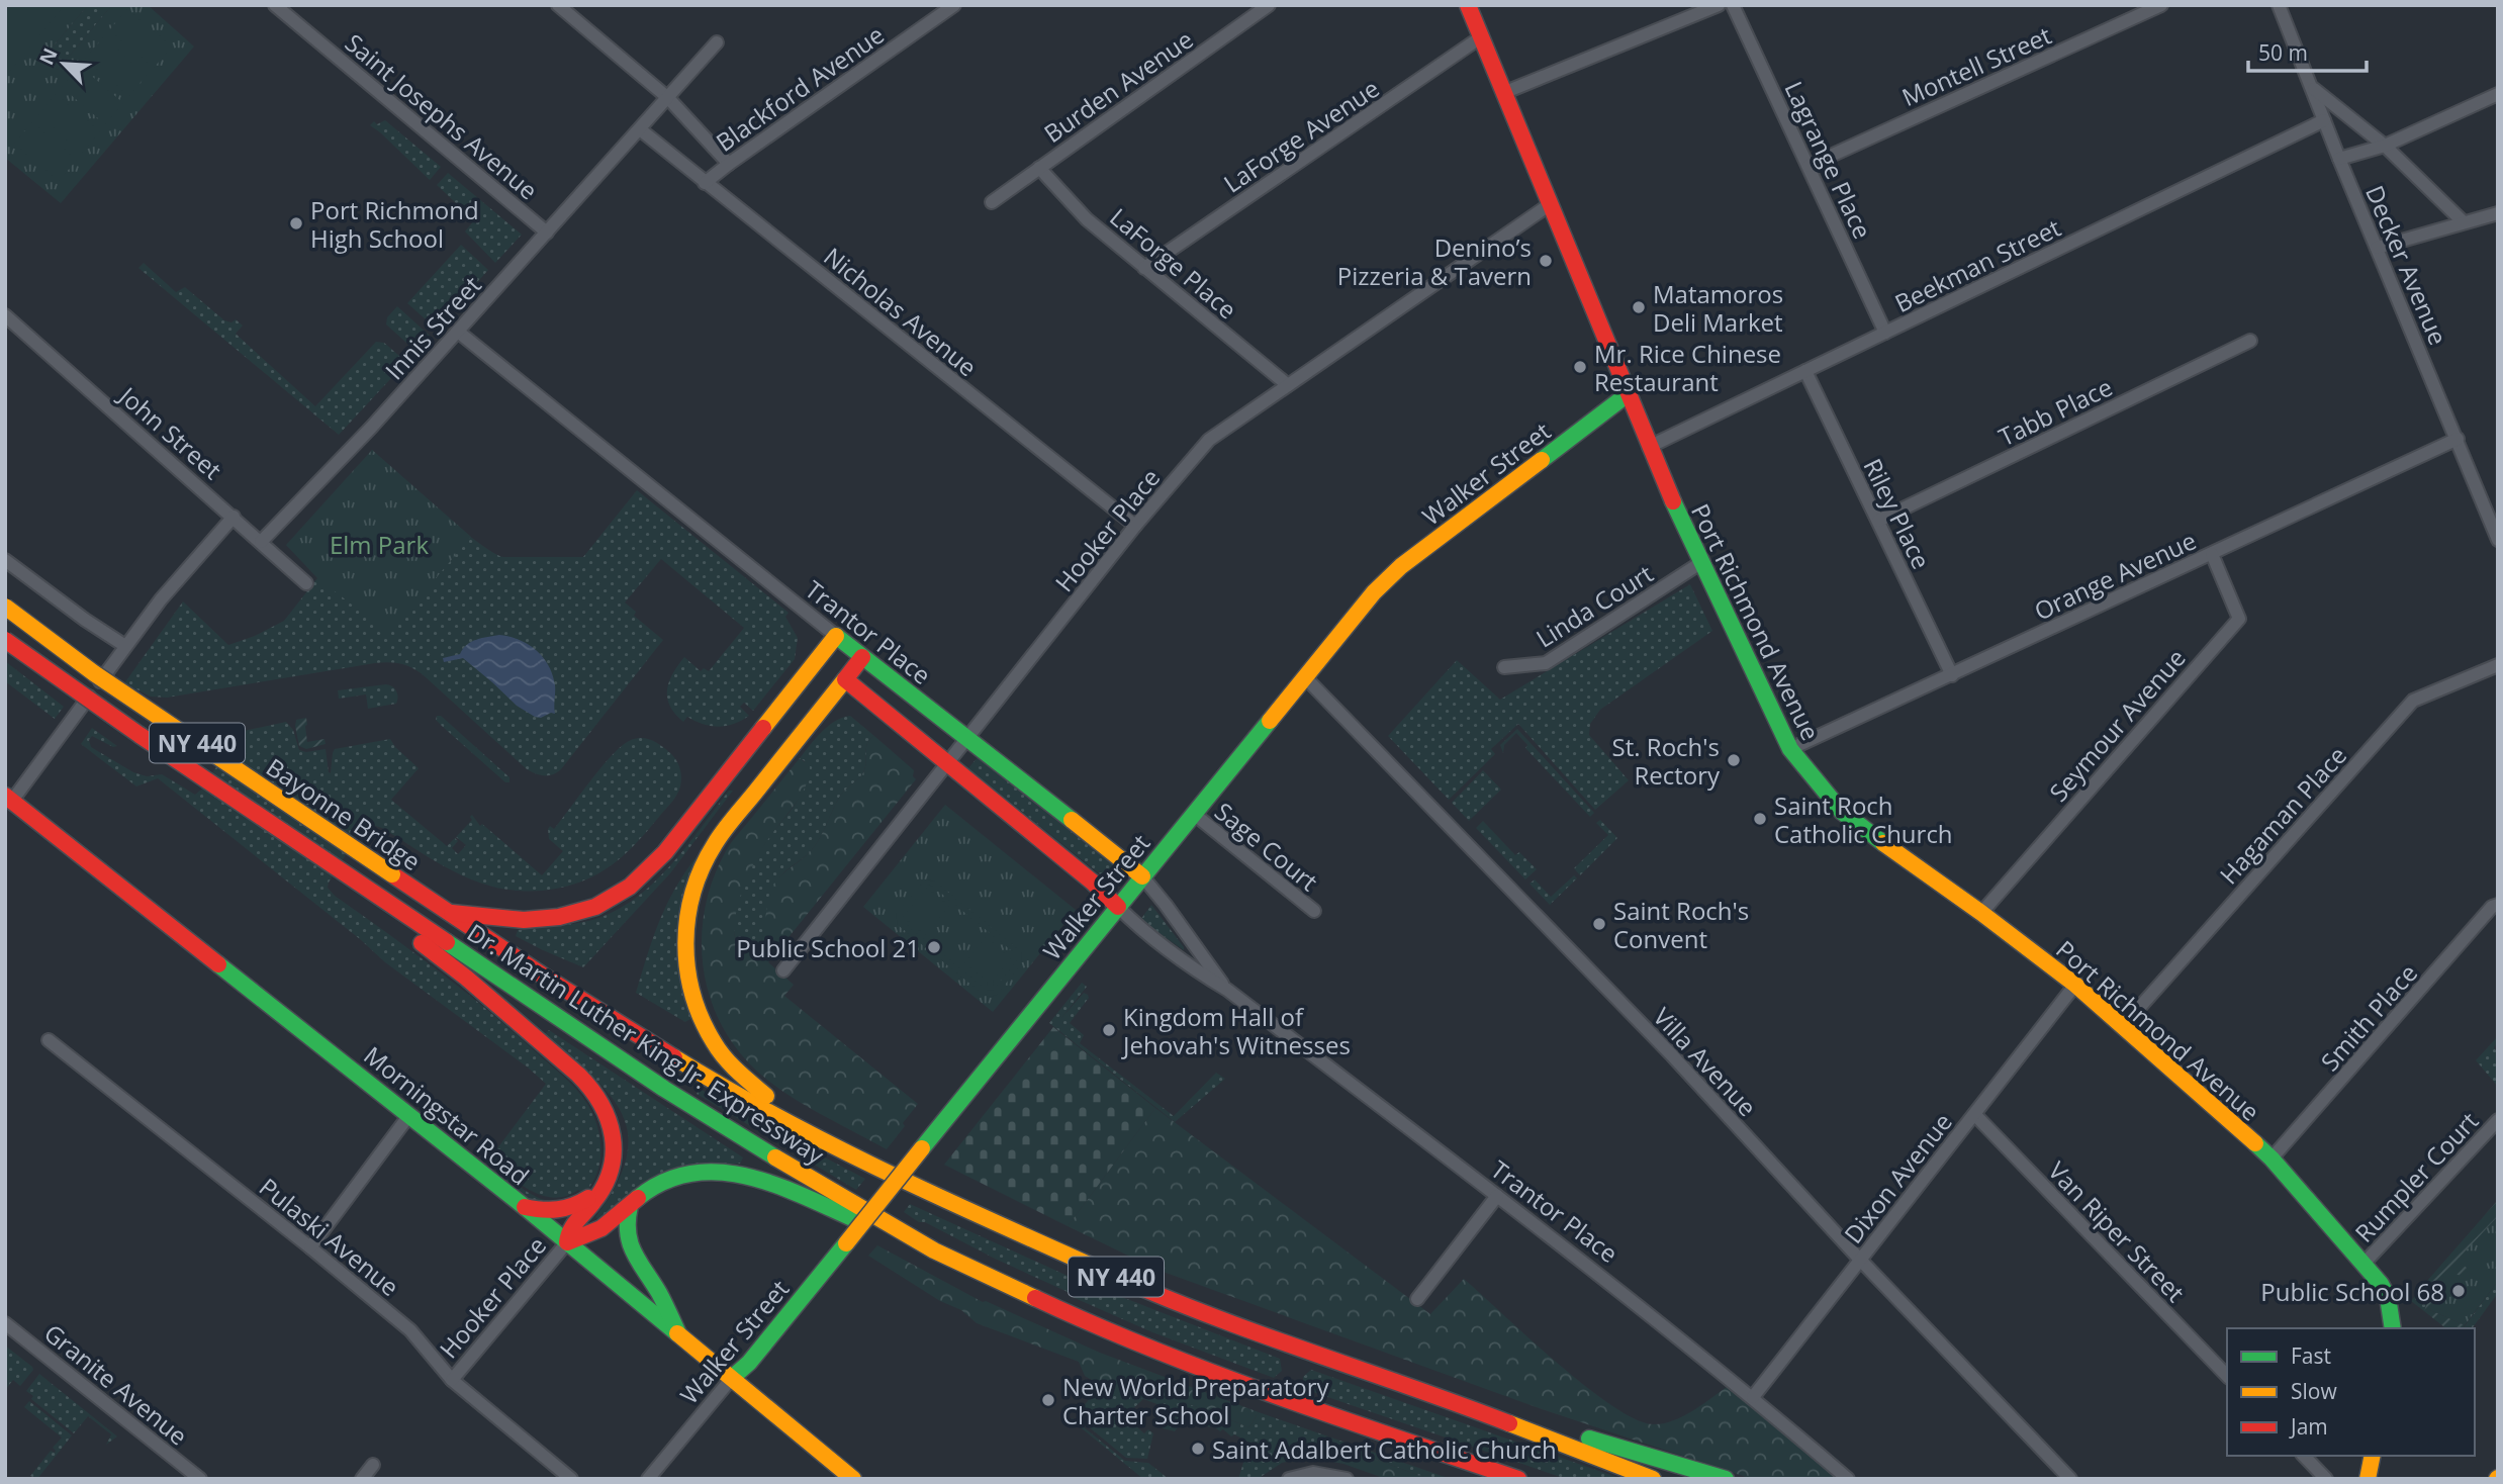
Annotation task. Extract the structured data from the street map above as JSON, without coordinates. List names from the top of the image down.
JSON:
{
  "streets": {
    "main road": [
      "Walker Street",
      "Port Richmond Avenue",
      "Trantor Place",
      "NY 440",
      "Bayonne Bridge",
      "Dr. Martin Luther King Jr. Expressway",
      "Morningstar Road"
    ],
    "street": [
      "Montell Street",
      "Burden Avenue",
      "Blackford Avenue",
      "Saint Josephs Avenue",
      "LaForge Avenue",
      "Lagrange Place",
      "LaForge Place",
      "Beekman Street",
      "Decker Avenue",
      "Nicholas Avenue",
      "Innis Street",
      "Tabb Place",
      "John Street",
      "Riley Place",
      "Hooker Place",
      "Orange Avenue",
      "Linda Court",
      "Seymour Avenue",
      "Hagaman Place",
      "Sage Court",
      "Smith Place",
      "Villa Avenue",
      "Rumpler Court",
      "Dixon Avenue",
      "Van Riper Street",
      "Pulaski Avenue",
      "Granite Avenue"
    ]
  },
  "crossings": [
    ["Montell Street", "Lagrange Place"],
    ["Burden Avenue", "LaForge Place"],
    ["Blackford Avenue", "Nicholas Avenue"],
    ["Saint Josephs Avenue", "Innis Street"],
    ["LaForge Avenue", "LaForge Place"],
    ["LaForge Avenue", "Port Richmond Avenue"],
    ["Lagrange Place", "Beekman Street"],
    ["LaForge Place", "Hooker Place"],
    ["Beekman Street", "Decker Avenue"],
    ["Beekman Street", "Riley Place"],
    ["Beekman Street", "Port Richmond Avenue"],
    ["Decker Avenue", "Orange Avenue"],
    ["Nicholas Avenue", "Innis Street"],
    ["Nicholas Avenue", "Hooker Place"],
    ["Innis Street", "John Street"],
    ["Innis Street", "Trantor Place"],
    ["Tabb Place", "Riley Place"],
    ["Walker Street", "Port Richmond Avenue"],
    ["Walker Street", "Trantor Place"],
    ["Walker Street", "Sage Court"],
    ["Walker Street", "Villa Avenue"],
    ["Walker Street", "Morningstar Road"],
    ["Riley Place", "Orange Avenue"],
    ["Hooker Place", "Port Richmond Avenue"],
    ["Hooker Place", "Trantor Place"],
    ["Hooker Place", "Morningstar Road"],
    ["Hooker Place", "Pulaski Avenue"],
    ["Orange Avenue", "Port Richmond Avenue"],
    ["Orange Avenue", "Seymour Avenue"],
    ["Linda Court", "Port Richmond Avenue"],
    ["Port Richmond Avenue", "Seymour Avenue"],
    ["Port Richmond Avenue", "Hagaman Place"],
    ["Port Richmond Avenue", "Smith Place"],
    ["Port Richmond Avenue", "Rumpler Court"],
    ["Port Richmond Avenue", "Dixon Avenue"],
    ["Trantor Place", "Dixon Avenue"],
    ["Bayonne Bridge", "Dr. Martin Luther King Jr. Expressway"],
    ["Villa Avenue", "Dixon Avenue"],
    ["Dixon Avenue", "Van Riper Street"]
  ],
  "parks": ["Elm Park"],
  "places": [
    "Port Richmond High School",
    "Denino’s Pizzeria & Tavern",
    "Matamoros Deli Market",
    "Mr. Rice Chinese Restaurant",
    "St. Roch's Rectory",
    "Saint Roch Catholic Church",
    "Saint Roch's Convent",
    "Public School 21",
    "Kingdom Hall of Jehovah's Witnesses",
    "Public School 68",
    "New World Preparatory Charter School",
    "Saint Adalbert Catholic Church"
  ],
  "legend": ["Fast", "Slow", "Jam"],
  "scale_bar": "50 m",
  "north": "top left"
}
